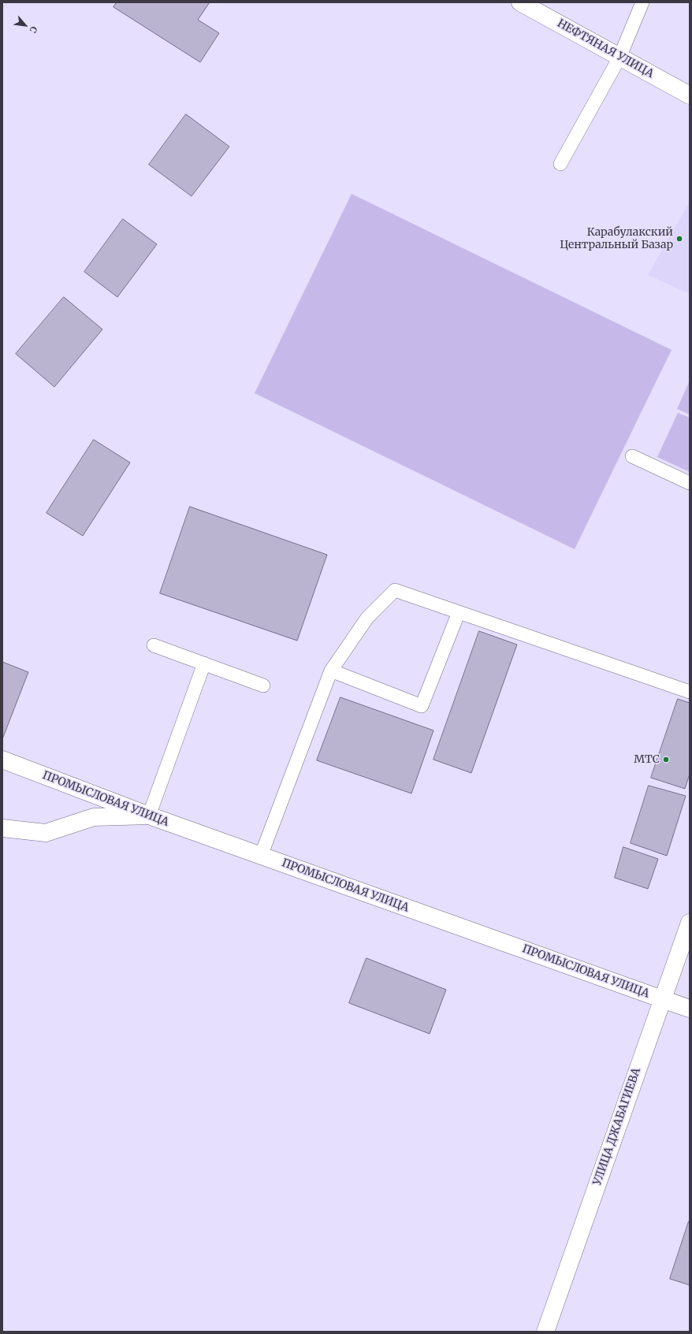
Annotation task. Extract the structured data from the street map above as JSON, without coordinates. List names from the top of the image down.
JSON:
{
  "streets": {
    "main road": ["НЕФТЯНАЯ УЛИЦА", "ПРОМЫСЛОВАЯ УЛИЦА", "УЛИЦА ДЖАБАГИЕВА"]
  },
  "crossings": [
    ["ПРОМЫСЛОВАЯ УЛИЦА", "УЛИЦА ДЖАБАГИЕВА"]
  ],
  "places": ["Карабулакский Центральный Базар", "МТС"],
  "north": "bottom right"
}
